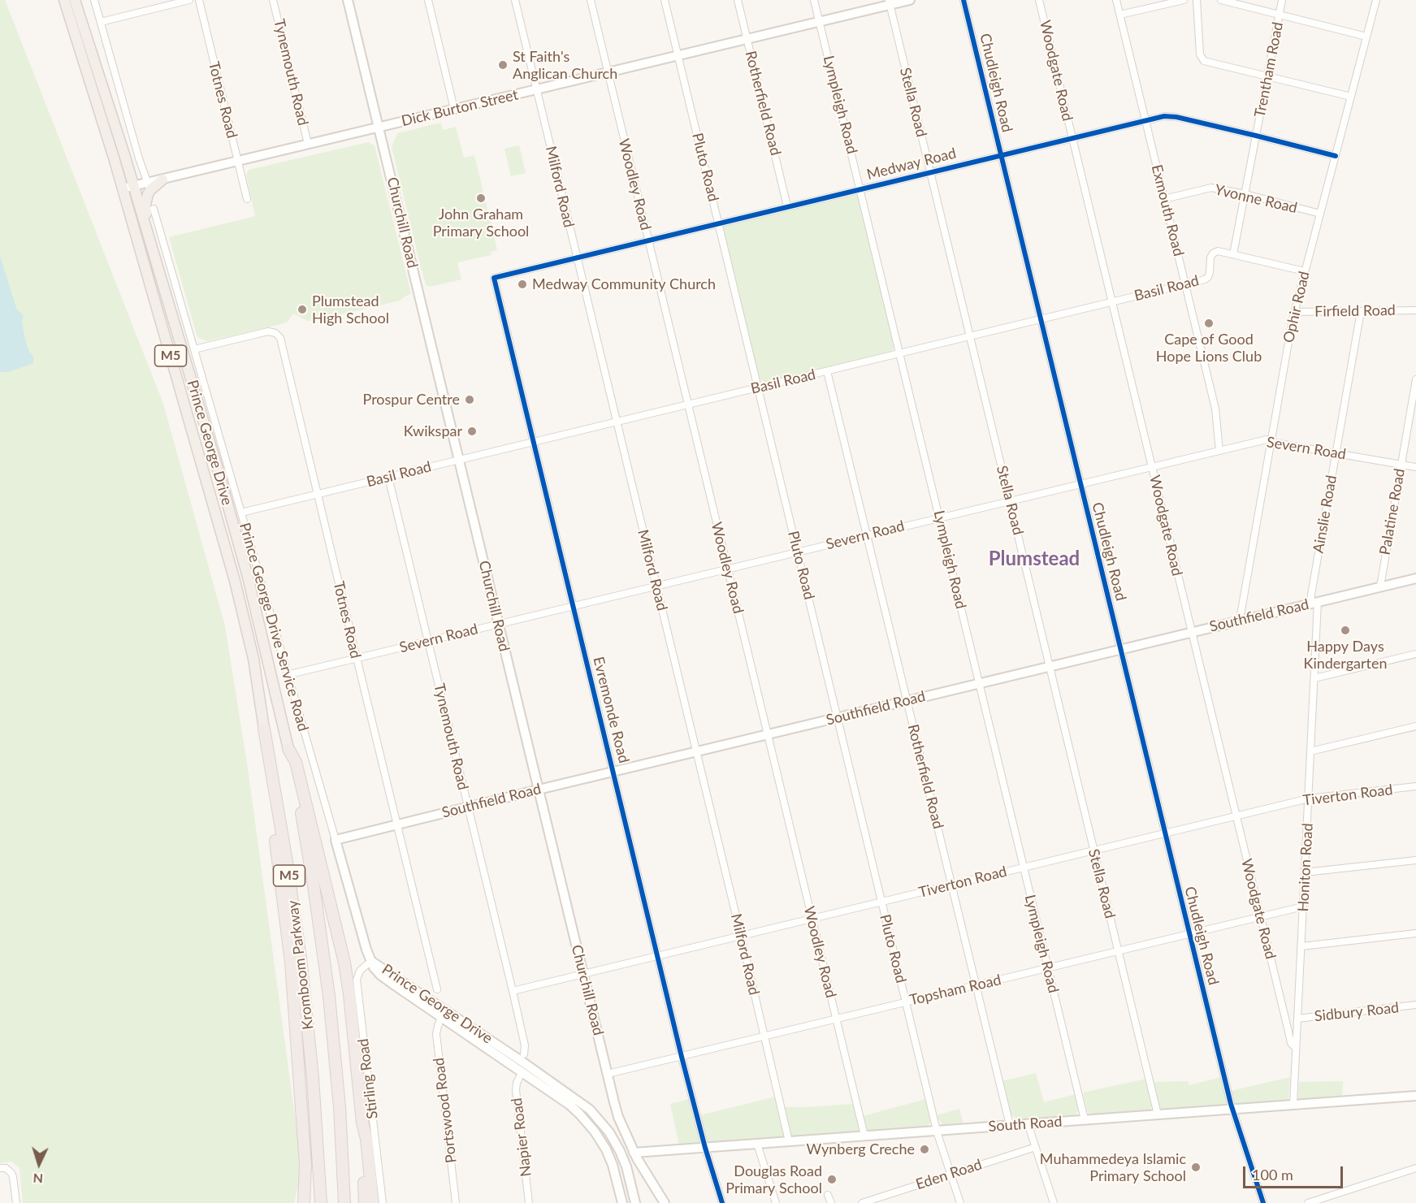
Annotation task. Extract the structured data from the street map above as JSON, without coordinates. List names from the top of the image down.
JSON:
{
  "streets": {
    "highway": ["M5", "Kromboom Parkway"],
    "main road": ["Prince George Drive"],
    "street": [
      "Trentham Road",
      "Woodgate Road",
      "Tynemouth Road",
      "Chudleigh Road",
      "Totnes Road",
      "Stella Road",
      "Rotherfield Road",
      "Lympleigh Road",
      "Dick Burton Street",
      "Medway Road",
      "Pluto Road",
      "Woodley Road",
      "Milford Road",
      "Yvonne Road",
      "Exmouth Road",
      "Churchill Road",
      "Basil Road",
      "Ophir Road",
      "Firfield Road",
      "Severn Road",
      "Palatine Road",
      "Ainslie Road",
      "Southfield Road",
      "Prince George Drive Service Road",
      "Evremonde Road",
      "Tiverton Road",
      "Honiton Road",
      "Topsham Road",
      "Sidbury Road",
      "Stirling Road",
      "Portswood Road",
      "South Road",
      "Napier Road",
      "Eden Road"
    ]
  },
  "crossings": [
    ["Trentham Road", "Medway Road"],
    ["Trentham Road", "Yvonne Road"],
    ["Trentham Road", "Basil Road"],
    ["Woodgate Road", "Medway Road"],
    ["Woodgate Road", "Basil Road"],
    ["Woodgate Road", "Severn Road"],
    ["Woodgate Road", "Southfield Road"],
    ["Woodgate Road", "Tiverton Road"],
    ["Woodgate Road", "Honiton Road"],
    ["Woodgate Road", "Topsham Road"],
    ["Tynemouth Road", "Dick Burton Street"],
    ["Tynemouth Road", "Basil Road"],
    ["Tynemouth Road", "Severn Road"],
    ["Tynemouth Road", "Southfield Road"],
    ["Tynemouth Road", "Tiverton Road"],
    ["Chudleigh Road", "Medway Road"],
    ["Chudleigh Road", "Basil Road"],
    ["Chudleigh Road", "Severn Road"],
    ["Chudleigh Road", "Southfield Road"],
    ["Chudleigh Road", "Tiverton Road"],
    ["Chudleigh Road", "Topsham Road"],
    ["Chudleigh Road", "South Road"],
    ["Totnes Road", "Dick Burton Street"],
    ["Totnes Road", "Basil Road"],
    ["Totnes Road", "Severn Road"],
    ["Totnes Road", "Southfield Road"],
    ["Totnes Road", "Prince George Drive Service Road"],
    ["Stella Road", "Dick Burton Street"],
    ["Stella Road", "Medway Road"],
    ["Stella Road", "Basil Road"],
    ["Stella Road", "Severn Road"],
    ["Stella Road", "Southfield Road"],
    ["Stella Road", "Tiverton Road"],
    ["Stella Road", "Topsham Road"],
    ["Stella Road", "South Road"],
    ["Rotherfield Road", "Dick Burton Street"],
    ["Rotherfield Road", "Medway Road"],
    ["Rotherfield Road", "Basil Road"],
    ["Rotherfield Road", "Severn Road"],
    ["Rotherfield Road", "Southfield Road"],
    ["Rotherfield Road", "Tiverton Road"],
    ["Rotherfield Road", "Topsham Road"],
    ["Rotherfield Road", "South Road"],
    ["Lympleigh Road", "Dick Burton Street"],
    ["Lympleigh Road", "Medway Road"],
    ["Lympleigh Road", "Basil Road"],
    ["Lympleigh Road", "Severn Road"],
    ["Lympleigh Road", "Southfield Road"],
    ["Lympleigh Road", "Tiverton Road"],
    ["Lympleigh Road", "Topsham Road"],
    ["Lympleigh Road", "South Road"],
    ["Dick Burton Street", "Pluto Road"],
    ["Dick Burton Street", "Woodley Road"],
    ["Dick Burton Street", "Milford Road"],
    ["Dick Burton Street", "Churchill Road"],
    ["Medway Road", "Pluto Road"],
    ["Medway Road", "Woodley Road"],
    ["Medway Road", "Milford Road"],
    ["Medway Road", "Exmouth Road"],
    ["Medway Road", "Ophir Road"],
    ["Medway Road", "Evremonde Road"],
    ["Pluto Road", "Basil Road"],
    ["Pluto Road", "Severn Road"],
    ["Pluto Road", "Southfield Road"],
    ["Pluto Road", "Tiverton Road"],
    ["Pluto Road", "Topsham Road"],
    ["Pluto Road", "South Road"],
    ["Pluto Road", "Eden Road"],
    ["Woodley Road", "Basil Road"],
    ["Woodley Road", "Severn Road"],
    ["Woodley Road", "Southfield Road"],
    ["Woodley Road", "Tiverton Road"],
    ["Woodley Road", "Topsham Road"],
    ["Woodley Road", "South Road"],
    ["Milford Road", "Basil Road"],
    ["Milford Road", "Severn Road"],
    ["Milford Road", "Southfield Road"],
    ["Milford Road", "Tiverton Road"],
    ["Milford Road", "Topsham Road"],
    ["Milford Road", "South Road"],
    ["Yvonne Road", "Exmouth Road"],
    ["Yvonne Road", "Ophir Road"],
    ["Exmouth Road", "Basil Road"],
    ["Exmouth Road", "Severn Road"],
    ["Churchill Road", "Basil Road"],
    ["Churchill Road", "Severn Road"],
    ["Churchill Road", "Southfield Road"],
    ["Churchill Road", "Tiverton Road"],
    ["Churchill Road", "Topsham Road"],
    ["Churchill Road", "South Road"],
    ["Basil Road", "Ophir Road"],
    ["Basil Road", "Prince George Drive Service Road"],
    ["Basil Road", "Evremonde Road"],
    ["Ophir Road", "Firfield Road"],
    ["Ophir Road", "Severn Road"],
    ["Ophir Road", "Southfield Road"],
    ["Firfield Road", "Ainslie Road"],
    ["Prince George Drive", "Prince George Drive Service Road"],
    ["Prince George Drive", "Kromboom Parkway"],
    ["Prince George Drive", "Stirling Road"],
    ["Prince George Drive", "Portswood Road"],
    ["Prince George Drive", "Napier Road"],
    ["Severn Road", "Palatine Road"],
    ["Severn Road", "Ainslie Road"],
    ["Severn Road", "Prince George Drive Service Road"],
    ["Severn Road", "Evremonde Road"],
    ["Palatine Road", "Southfield Road"],
    ["Ainslie Road", "Southfield Road"],
    ["Ainslie Road", "Honiton Road"],
    ["Southfield Road", "Prince George Drive Service Road"],
    ["Southfield Road", "Evremonde Road"],
    ["Southfield Road", "Honiton Road"],
    ["Prince George Drive Service Road", "Stirling Road"],
    ["Evremonde Road", "Tiverton Road"],
    ["Evremonde Road", "Topsham Road"],
    ["Evremonde Road", "South Road"],
    ["Tiverton Road", "Honiton Road"],
    ["Honiton Road", "Topsham Road"],
    ["Honiton Road", "Sidbury Road"],
    ["Honiton Road", "South Road"]
  ],
  "districts": ["Plumstead"],
  "places": [
    "St Faith's Anglican Church",
    "John Graham Primary School",
    "Medway Community Church",
    "Plumstead High School",
    "Cape of Good Hope Lions Club",
    "Prospur Centre",
    "Kwikspar",
    "Happy Days Kindergarten",
    "Wynberg Creche",
    "Muhammedeya Islamic Primary School",
    "Douglas Road Primary School"
  ],
  "scale_bar": "100 m",
  "north": "bottom"
}
